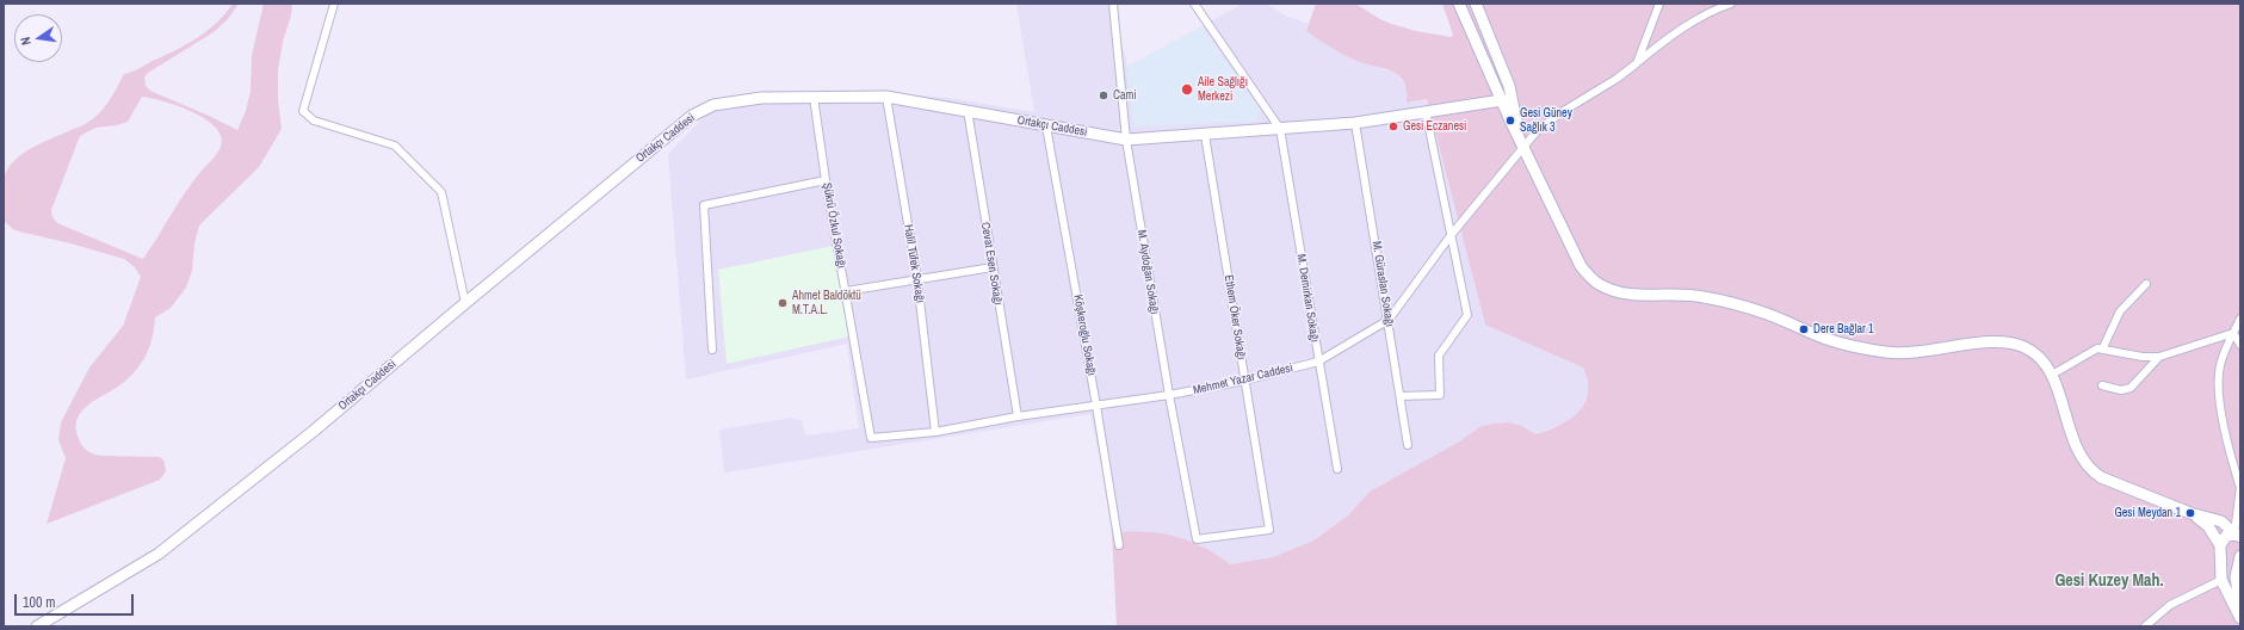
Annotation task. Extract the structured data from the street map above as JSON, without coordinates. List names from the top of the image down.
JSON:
{
  "streets": {
    "street": [
      "Ortakçı Caddesi",
      "Şükrü Özkul Sokağı",
      "Halil Tüfek Sokağı",
      "Cevat Esen Sokağı",
      "M. Aydoğan Sokağı",
      "M. Güraslan Sokağı",
      "M. Demirkan Sokağı",
      "Ethem Öker Sokağı",
      "Köşkeroğlu Sokağı",
      "Mehmet Yazar Caddesi"
    ]
  },
  "crossings": [
    ["Ortakçı Caddesi", "Şükrü Özkul Sokağı"],
    ["Ortakçı Caddesi", "Halil Tüfek Sokağı"],
    ["Ortakçı Caddesi", "Cevat Esen Sokağı"],
    ["Ortakçı Caddesi", "M. Aydoğan Sokağı"],
    ["Ortakçı Caddesi", "M. Güraslan Sokağı"],
    ["Ortakçı Caddesi", "M. Demirkan Sokağı"],
    ["Ortakçı Caddesi", "Ethem Öker Sokağı"],
    ["Ortakçı Caddesi", "Köşkeroğlu Sokağı"],
    ["Şükrü Özkul Sokağı", "Mehmet Yazar Caddesi"],
    ["Halil Tüfek Sokağı", "Mehmet Yazar Caddesi"],
    ["Cevat Esen Sokağı", "Mehmet Yazar Caddesi"],
    ["M. Aydoğan Sokağı", "Ethem Öker Sokağı"],
    ["M. Aydoğan Sokağı", "Mehmet Yazar Caddesi"],
    ["M. Güraslan Sokağı", "Mehmet Yazar Caddesi"],
    ["M. Demirkan Sokağı", "Mehmet Yazar Caddesi"],
    ["Ethem Öker Sokağı", "Mehmet Yazar Caddesi"],
    ["Köşkeroğlu Sokağı", "Mehmet Yazar Caddesi"]
  ],
  "districts": ["Gesi Kuzey Mah."],
  "places": [
    "Aile Sağlığı Merkezi",
    "Cami",
    "Gesi Güney Sağlık 3",
    "Gesi Eczanesi",
    "Ahmet Baldöktü M.T.A.L.",
    "Dere Bağlar 1",
    "Gesi Meydan 1"
  ],
  "scale_bar": "100 m",
  "north": "left"
}
